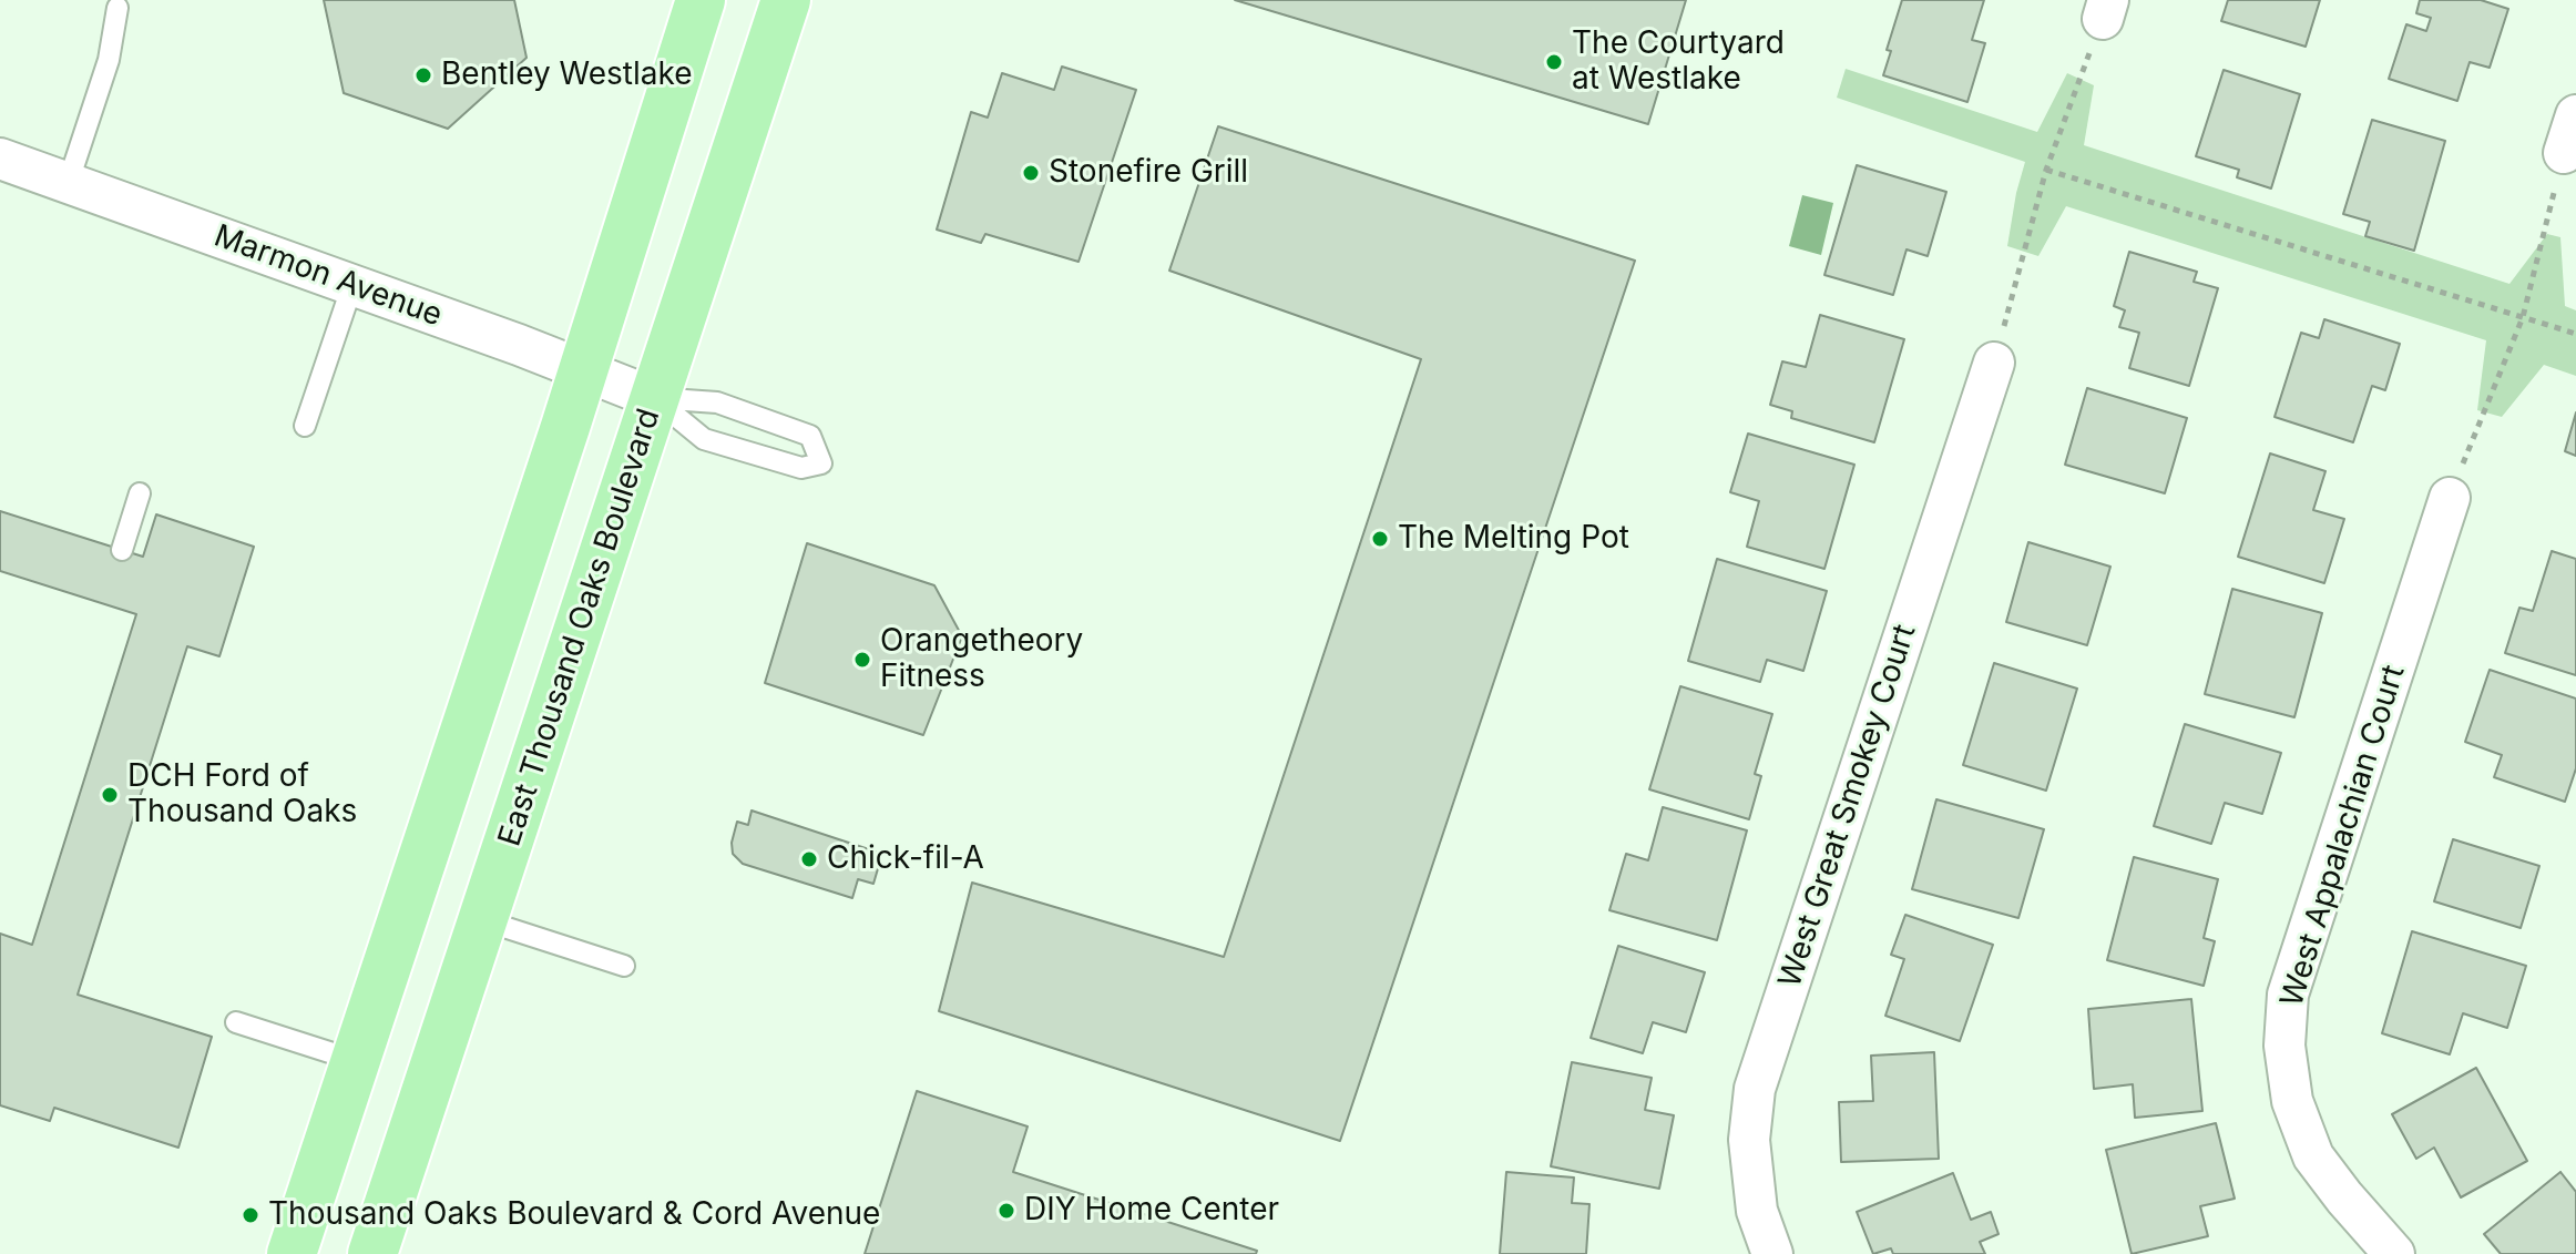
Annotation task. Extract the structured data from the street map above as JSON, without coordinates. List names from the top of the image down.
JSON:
{
  "streets": {
    "main road": ["East Thousand Oaks Boulevard"],
    "street": ["Marmon Avenue", "West Great Smokey Court", "West Appalachian Court"]
  },
  "crossings": [
    ["Marmon Avenue", "East Thousand Oaks Boulevard"]
  ],
  "places": [
    "The Courtyard at Westlake",
    "Bentley Westlake",
    "Stonefire Grill",
    "The Melting Pot",
    "Orangetheory Fitness",
    "DCH Ford of Thousand Oaks",
    "Chick-fil-A",
    "DIY Home Center",
    "Thousand Oaks Boulevard & Cord Avenue"
  ]
}
